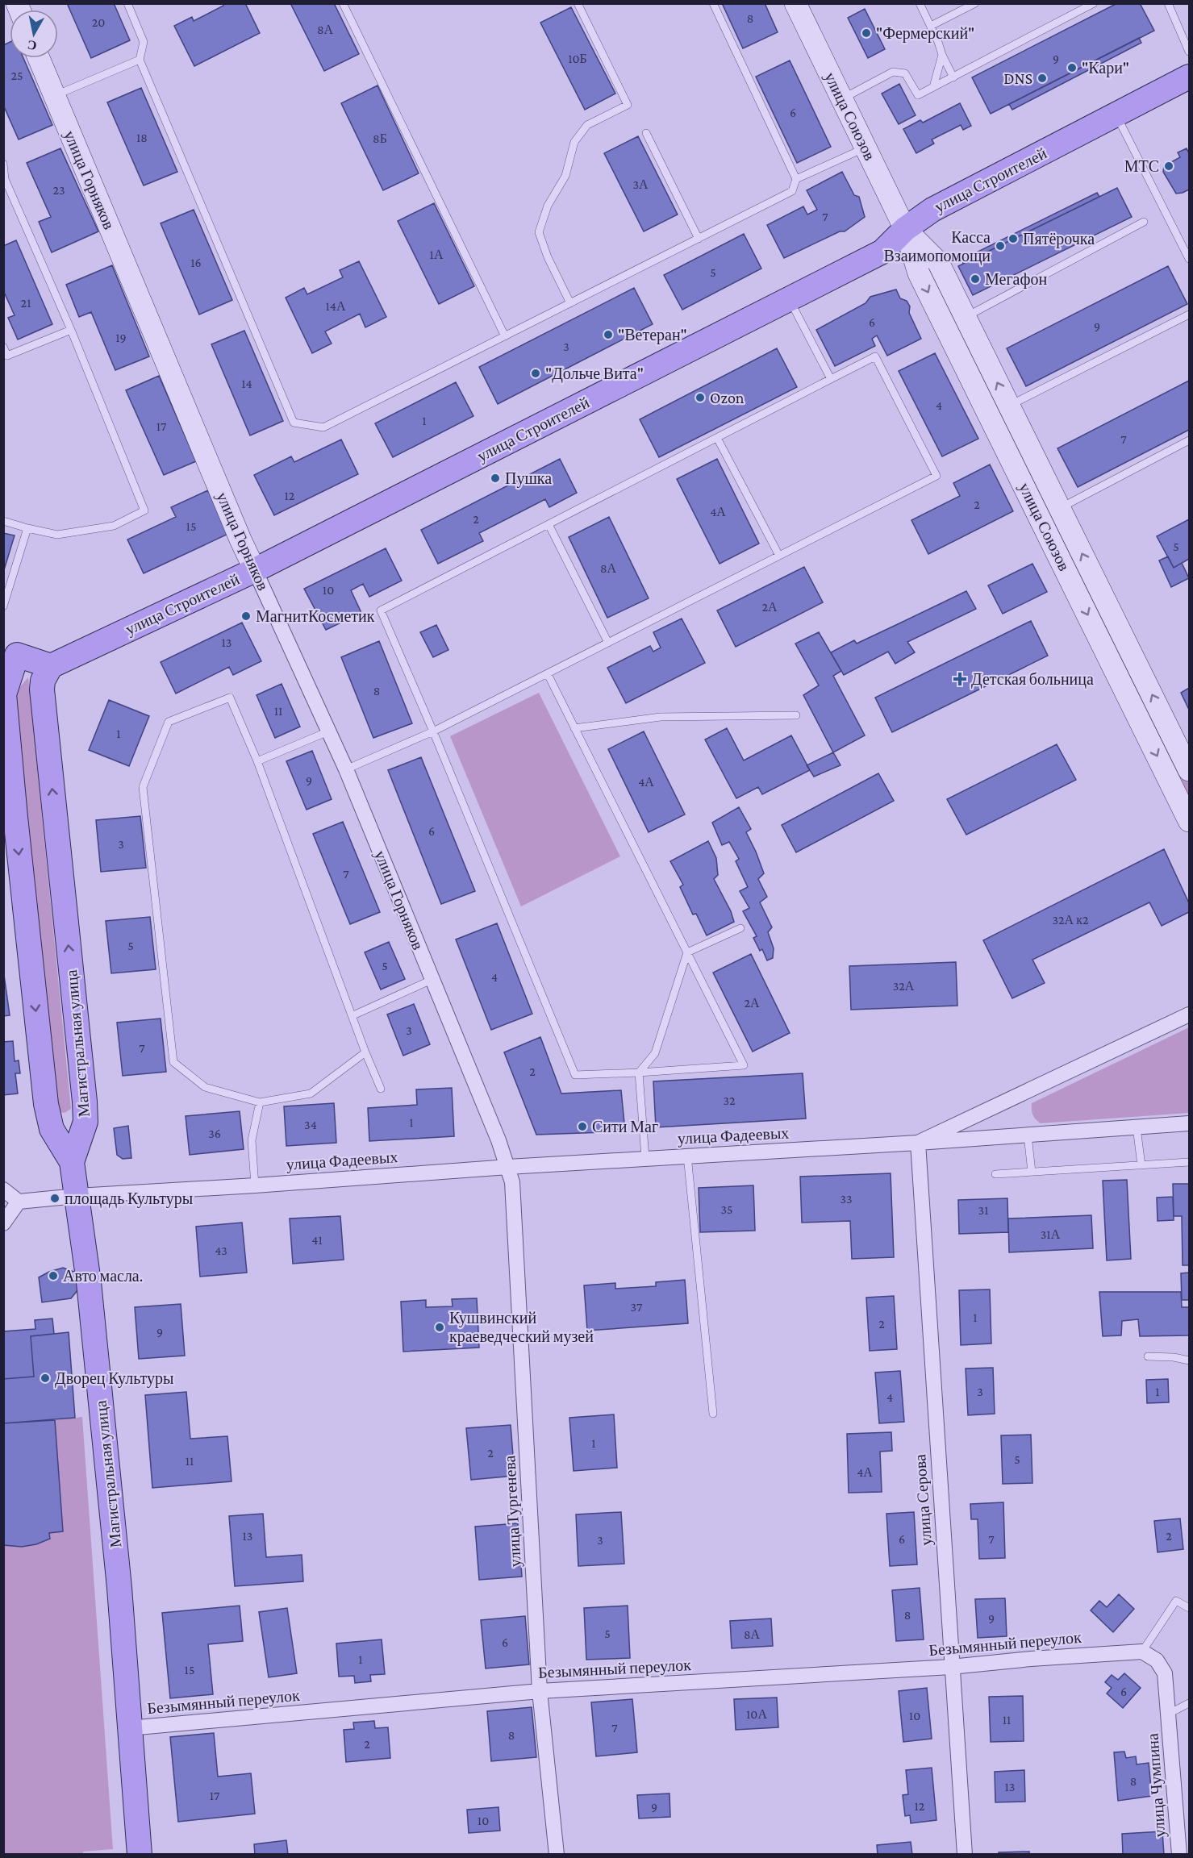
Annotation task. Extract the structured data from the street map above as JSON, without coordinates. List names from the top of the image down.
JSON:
{
  "streets": {
    "main road": ["улица Строителей", "Магистральная улица"],
    "street": [
      "улица Союзов",
      "улица Горняков",
      "улица Фадеевых",
      "улица Серова",
      "улица Тургенева",
      "Безымянный переулок",
      "улица Чумпина"
    ]
  },
  "crossings": [
    ["улица Союзов", "улица Строителей"],
    ["улица Горняков", "улица Строителей"],
    ["улица Горняков", "улица Фадеевых"],
    ["улица Горняков", "улица Тургенева"],
    ["улица Строителей", "Магистральная улица"],
    ["Магистральная улица", "улица Фадеевых"],
    ["Магистральная улица", "Безымянный переулок"],
    ["улица Фадеевых", "улица Серова"],
    ["улица Фадеевых", "улица Тургенева"],
    ["улица Серова", "Безымянный переулок"],
    ["улица Тургенева", "Безымянный переулок"],
    ["Безымянный переулок", "улица Чумпина"]
  ],
  "places": {
    "other": [
      "\"Фермерский\"",
      "\"Кари\"",
      "DNS",
      "МТС",
      "Пятёрочка",
      "Касса Взаимопомощи",
      "Мегафон",
      "\"Ветеран\"",
      "\"Дольче Вита\"",
      "Ozon",
      "Пушка",
      "МагнитКосметик",
      "Сити Маг",
      "площадь Культуры",
      "Авто масла.",
      "Кушвинский краеведческий музей",
      "Дворец Культуры"
    ],
    "health": ["Детская больница"]
  },
  "house_numbers": [
    "8",
    "20",
    "8А",
    "10Б",
    "9",
    "25",
    "6",
    "18",
    "8Б",
    "3А",
    "23",
    "7",
    "1А",
    "16",
    "5",
    "21",
    "14А",
    "6",
    "9",
    "19",
    "3",
    "14",
    "4",
    "1",
    "17",
    "7",
    "12",
    "2",
    "4А",
    "2",
    "15",
    "5",
    "8А",
    "10",
    "2А",
    "13",
    "8",
    "11",
    "1",
    "9",
    "4А",
    "6",
    "3",
    "7",
    "32А к2",
    "5",
    "5",
    "4",
    "32А",
    "2А",
    "3",
    "7",
    "2",
    "32",
    "1",
    "34",
    "36",
    "33",
    "35",
    "31",
    "31А",
    "41",
    "43",
    "37",
    "1",
    "2",
    "9",
    "3",
    "1",
    "4",
    "1",
    "2",
    "5",
    "11",
    "4А",
    "13",
    "2",
    "6",
    "7",
    "3",
    "8",
    "9",
    "5",
    "8А",
    "6",
    "1",
    "15",
    "6",
    "10А",
    "10",
    "11",
    "7",
    "8",
    "2",
    "8",
    "13",
    "17",
    "12",
    "9",
    "10"
  ],
  "north": "bottom"
}
